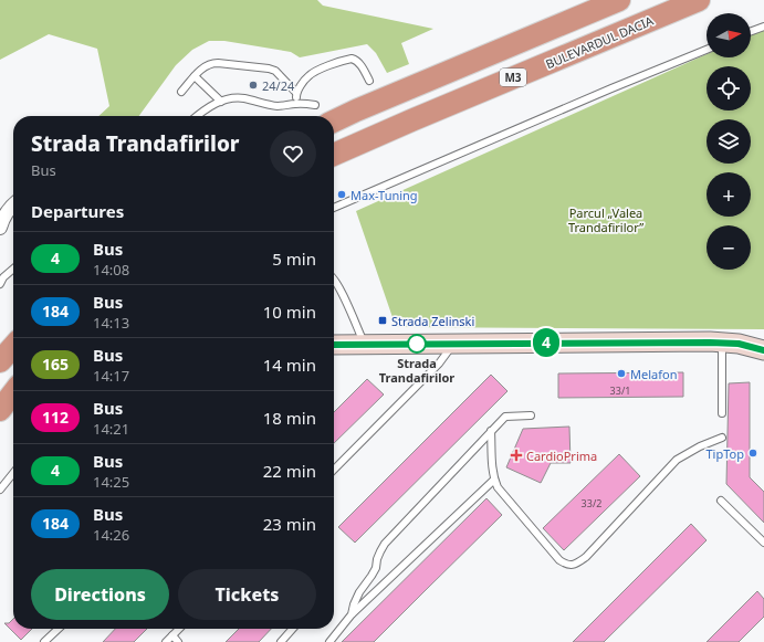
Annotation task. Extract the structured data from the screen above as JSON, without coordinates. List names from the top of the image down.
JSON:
{
  "streets": {
    "highway": ["BULEVARDUL DACIA", "M3"]
  },
  "parks": ["Parcul „Valea Trandafirilor”"],
  "places": {
    "other": [
      "24/24",
      "Max-Tuning",
      "Strada Trandafirilor",
      "Melafon",
      "TipTop"
    ],
    "transit": ["Strada Zelinski"],
    "health": ["CardioPrima"]
  },
  "lines": ["bus line 4"],
  "house_numbers": ["33/1", "33/2"],
  "north": "right",
  "page": {
    "on_map": "4",
    "map_buttons": ["+", "−"],
    "heading": [
      ["Strada Trandafirilor", "Bus"],
      "Departures"
    ],
    "list": [
      {
        "mark": "4",
        "name": "Bus",
        "note": "14:08",
        "value": "5 min"
      },
      {
        "mark": "184",
        "name": "Bus",
        "note": "14:13",
        "value": "10 min"
      },
      {
        "mark": "165",
        "name": "Bus",
        "note": "14:17",
        "value": "14 min"
      },
      {
        "mark": "112",
        "name": "Bus",
        "note": "14:21",
        "value": "18 min"
      },
      {
        "mark": "4",
        "name": "Bus",
        "note": "14:25",
        "value": "22 min"
      },
      {
        "mark": "184",
        "name": "Bus",
        "note": "14:26",
        "value": "23 min"
      }
    ],
    "buttons": ["Directions", "Tickets"]
  }
}
